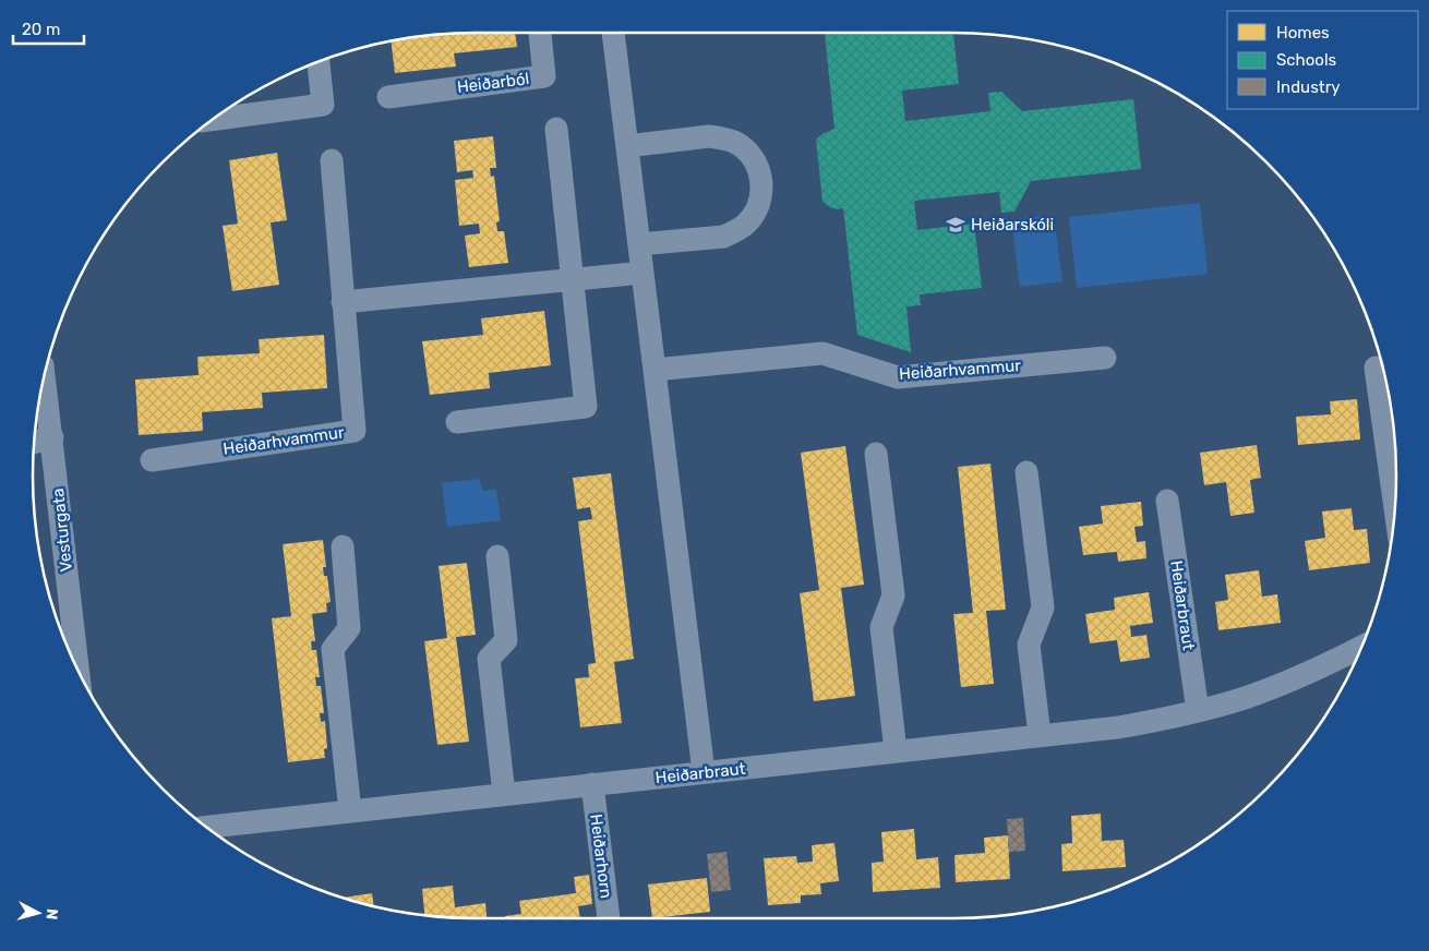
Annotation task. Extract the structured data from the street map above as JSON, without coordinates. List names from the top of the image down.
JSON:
{
  "streets": {
    "street": [
      "Heiðarból",
      "Heiðarhvammur",
      "Vesturgata",
      "Heiðarbraut",
      "Heiðarhorn"
    ]
  },
  "crossings": [
    ["Heiðarbraut", "Heiðarhorn"]
  ],
  "places": {
    "school or university": ["Heiðarskóli"]
  },
  "legend": ["Homes", "Schools", "Industry"],
  "scale_bar": "20 m",
  "north": "right"
}
